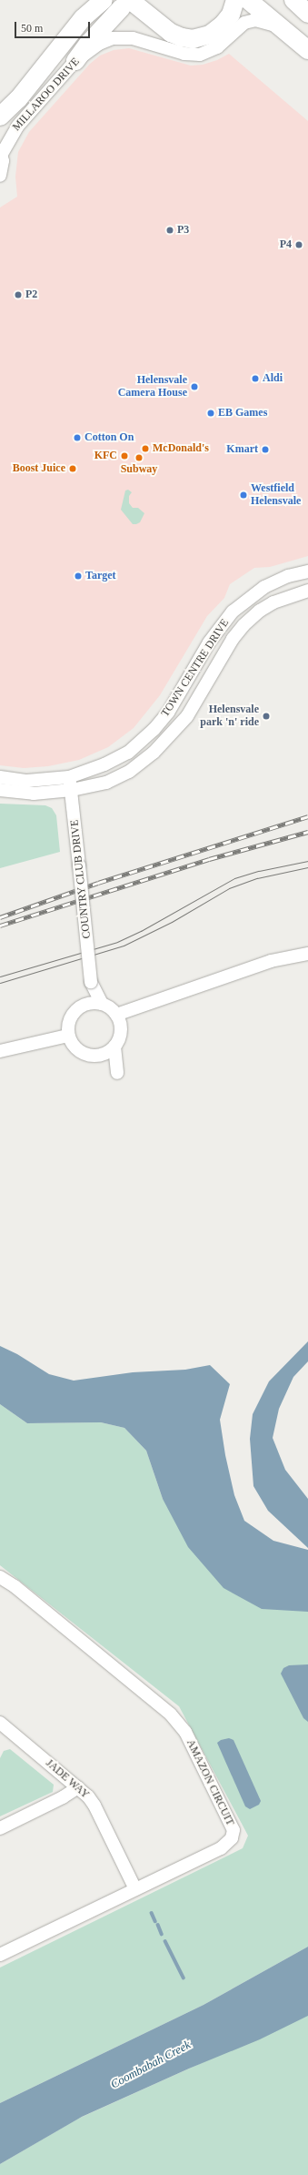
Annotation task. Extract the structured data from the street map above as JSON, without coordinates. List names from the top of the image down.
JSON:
{
  "streets": {
    "street": [
      "MILLAROO DRIVE",
      "TOWN CENTRE DRIVE",
      "COUNTRY CLUB DRIVE",
      "JADE WAY",
      "AMAZON CIRCUIT"
    ]
  },
  "crossings": [
    ["TOWN CENTRE DRIVE", "COUNTRY CLUB DRIVE"],
    ["JADE WAY", "AMAZON CIRCUIT"]
  ],
  "water": ["Coombabah Creek"],
  "places": [
    "P3",
    "P4",
    "P2",
    "Aldi",
    "Helensvale Camera House",
    "EB Games",
    "Cotton On",
    "McDonald's",
    "Kmart",
    "KFC",
    "Subway",
    "Boost Juice",
    "Westfield Helensvale",
    "Target",
    "Helensvale park 'n' ride"
  ],
  "scale_bar": "50 m"
}
